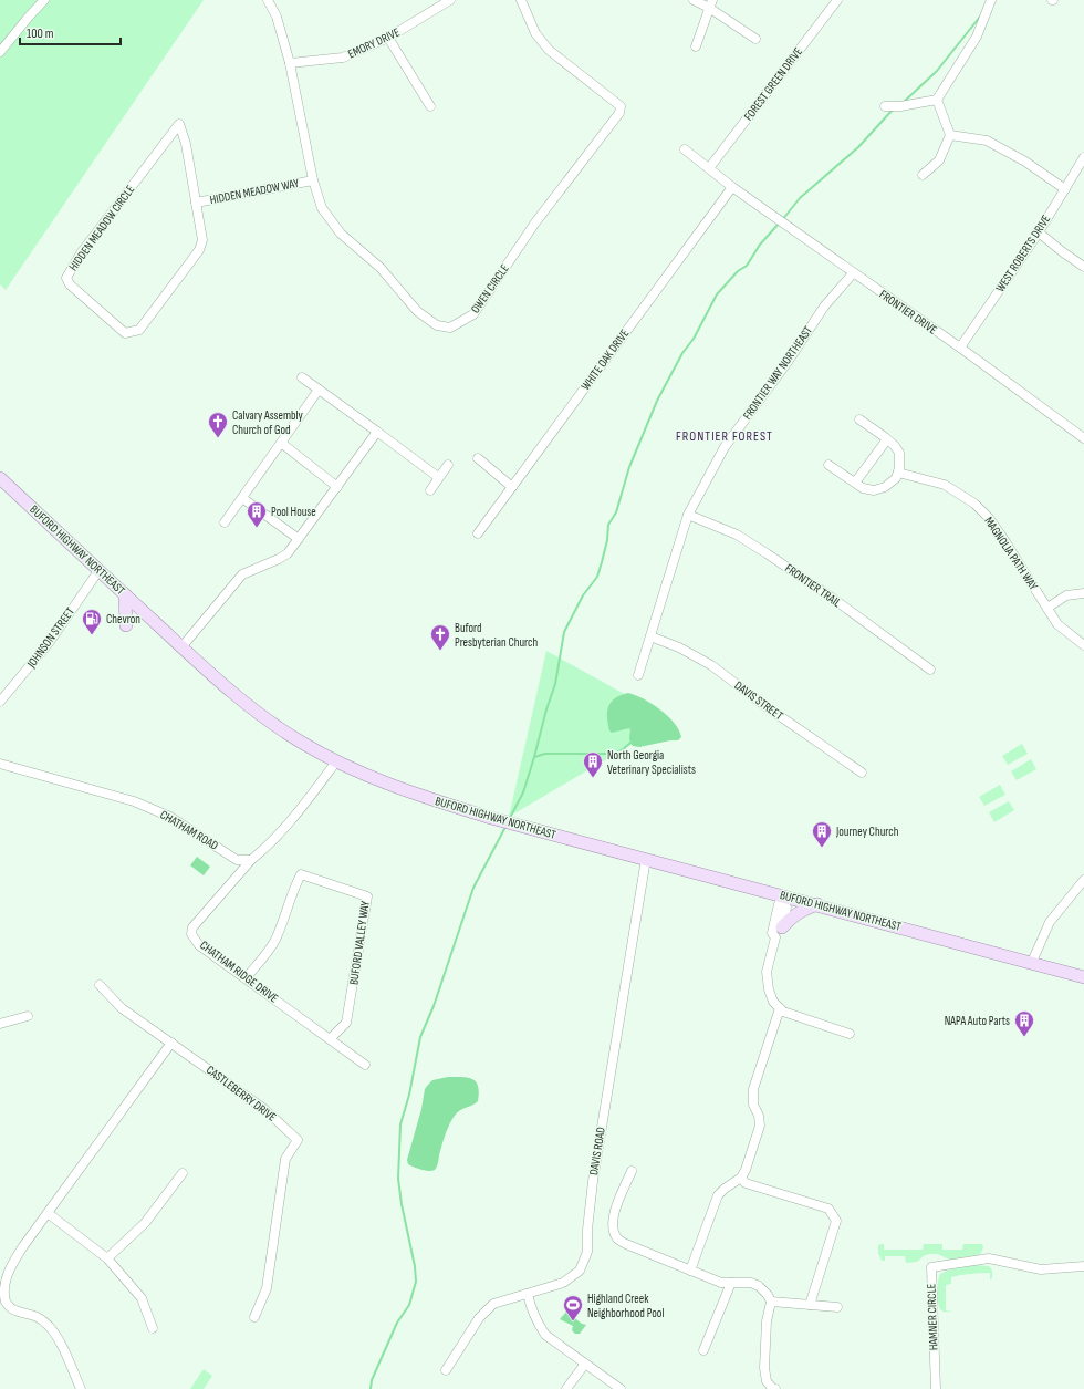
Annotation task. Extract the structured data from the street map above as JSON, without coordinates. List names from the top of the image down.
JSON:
{
  "streets": {
    "main road": ["BUFORD HIGHWAY NORTHEAST"],
    "street": [
      "EMORY DRIVE",
      "FOREST GREEN DRIVE",
      "HIDDEN MEADOW WAY",
      "HIDDEN MEADOW CIRCLE",
      "WEST ROBERTS DRIVE",
      "OWEN CIRCLE",
      "FRONTIER DRIVE",
      "WHITE OAK DRIVE",
      "FRONTIER WAY NORTHEAST",
      "MAGNOLIA PATH WAY",
      "FRONTIER TRAIL",
      "JOHNSON STREET",
      "DAVIS STREET",
      "CHATHAM ROAD",
      "BUFORD VALLEY WAY",
      "CHATHAM RIDGE DRIVE",
      "CASTLEBERRY DRIVE",
      "DAVIS ROAD",
      "HAMNER CIRCLE"
    ]
  },
  "crossings": [
    ["EMORY DRIVE", "OWEN CIRCLE"],
    ["FOREST GREEN DRIVE", "FRONTIER DRIVE"],
    ["HIDDEN MEADOW WAY", "HIDDEN MEADOW CIRCLE"],
    ["HIDDEN MEADOW WAY", "OWEN CIRCLE"],
    ["WEST ROBERTS DRIVE", "FRONTIER DRIVE"],
    ["FRONTIER DRIVE", "WHITE OAK DRIVE"],
    ["FRONTIER DRIVE", "FRONTIER WAY NORTHEAST"],
    ["FRONTIER WAY NORTHEAST", "FRONTIER TRAIL"],
    ["FRONTIER WAY NORTHEAST", "DAVIS STREET"],
    ["BUFORD HIGHWAY NORTHEAST", "JOHNSON STREET"],
    ["BUFORD HIGHWAY NORTHEAST", "DAVIS ROAD"],
    ["CHATHAM ROAD", "CHATHAM RIDGE DRIVE"],
    ["BUFORD VALLEY WAY", "CHATHAM RIDGE DRIVE"]
  ],
  "districts": ["FRONTIER FOREST"],
  "places": {
    "church": ["Calvary Assembly Church of God", "Buford Presbyterian Church"],
    "building": [
      "Pool House",
      "North Georgia Veterinary Specialists",
      "Journey Church",
      "NAPA Auto Parts"
    ],
    "fuel station": ["Chevron"],
    "sports": ["Highland Creek Neighborhood Pool"]
  },
  "scale_bar": "100 m"
}
